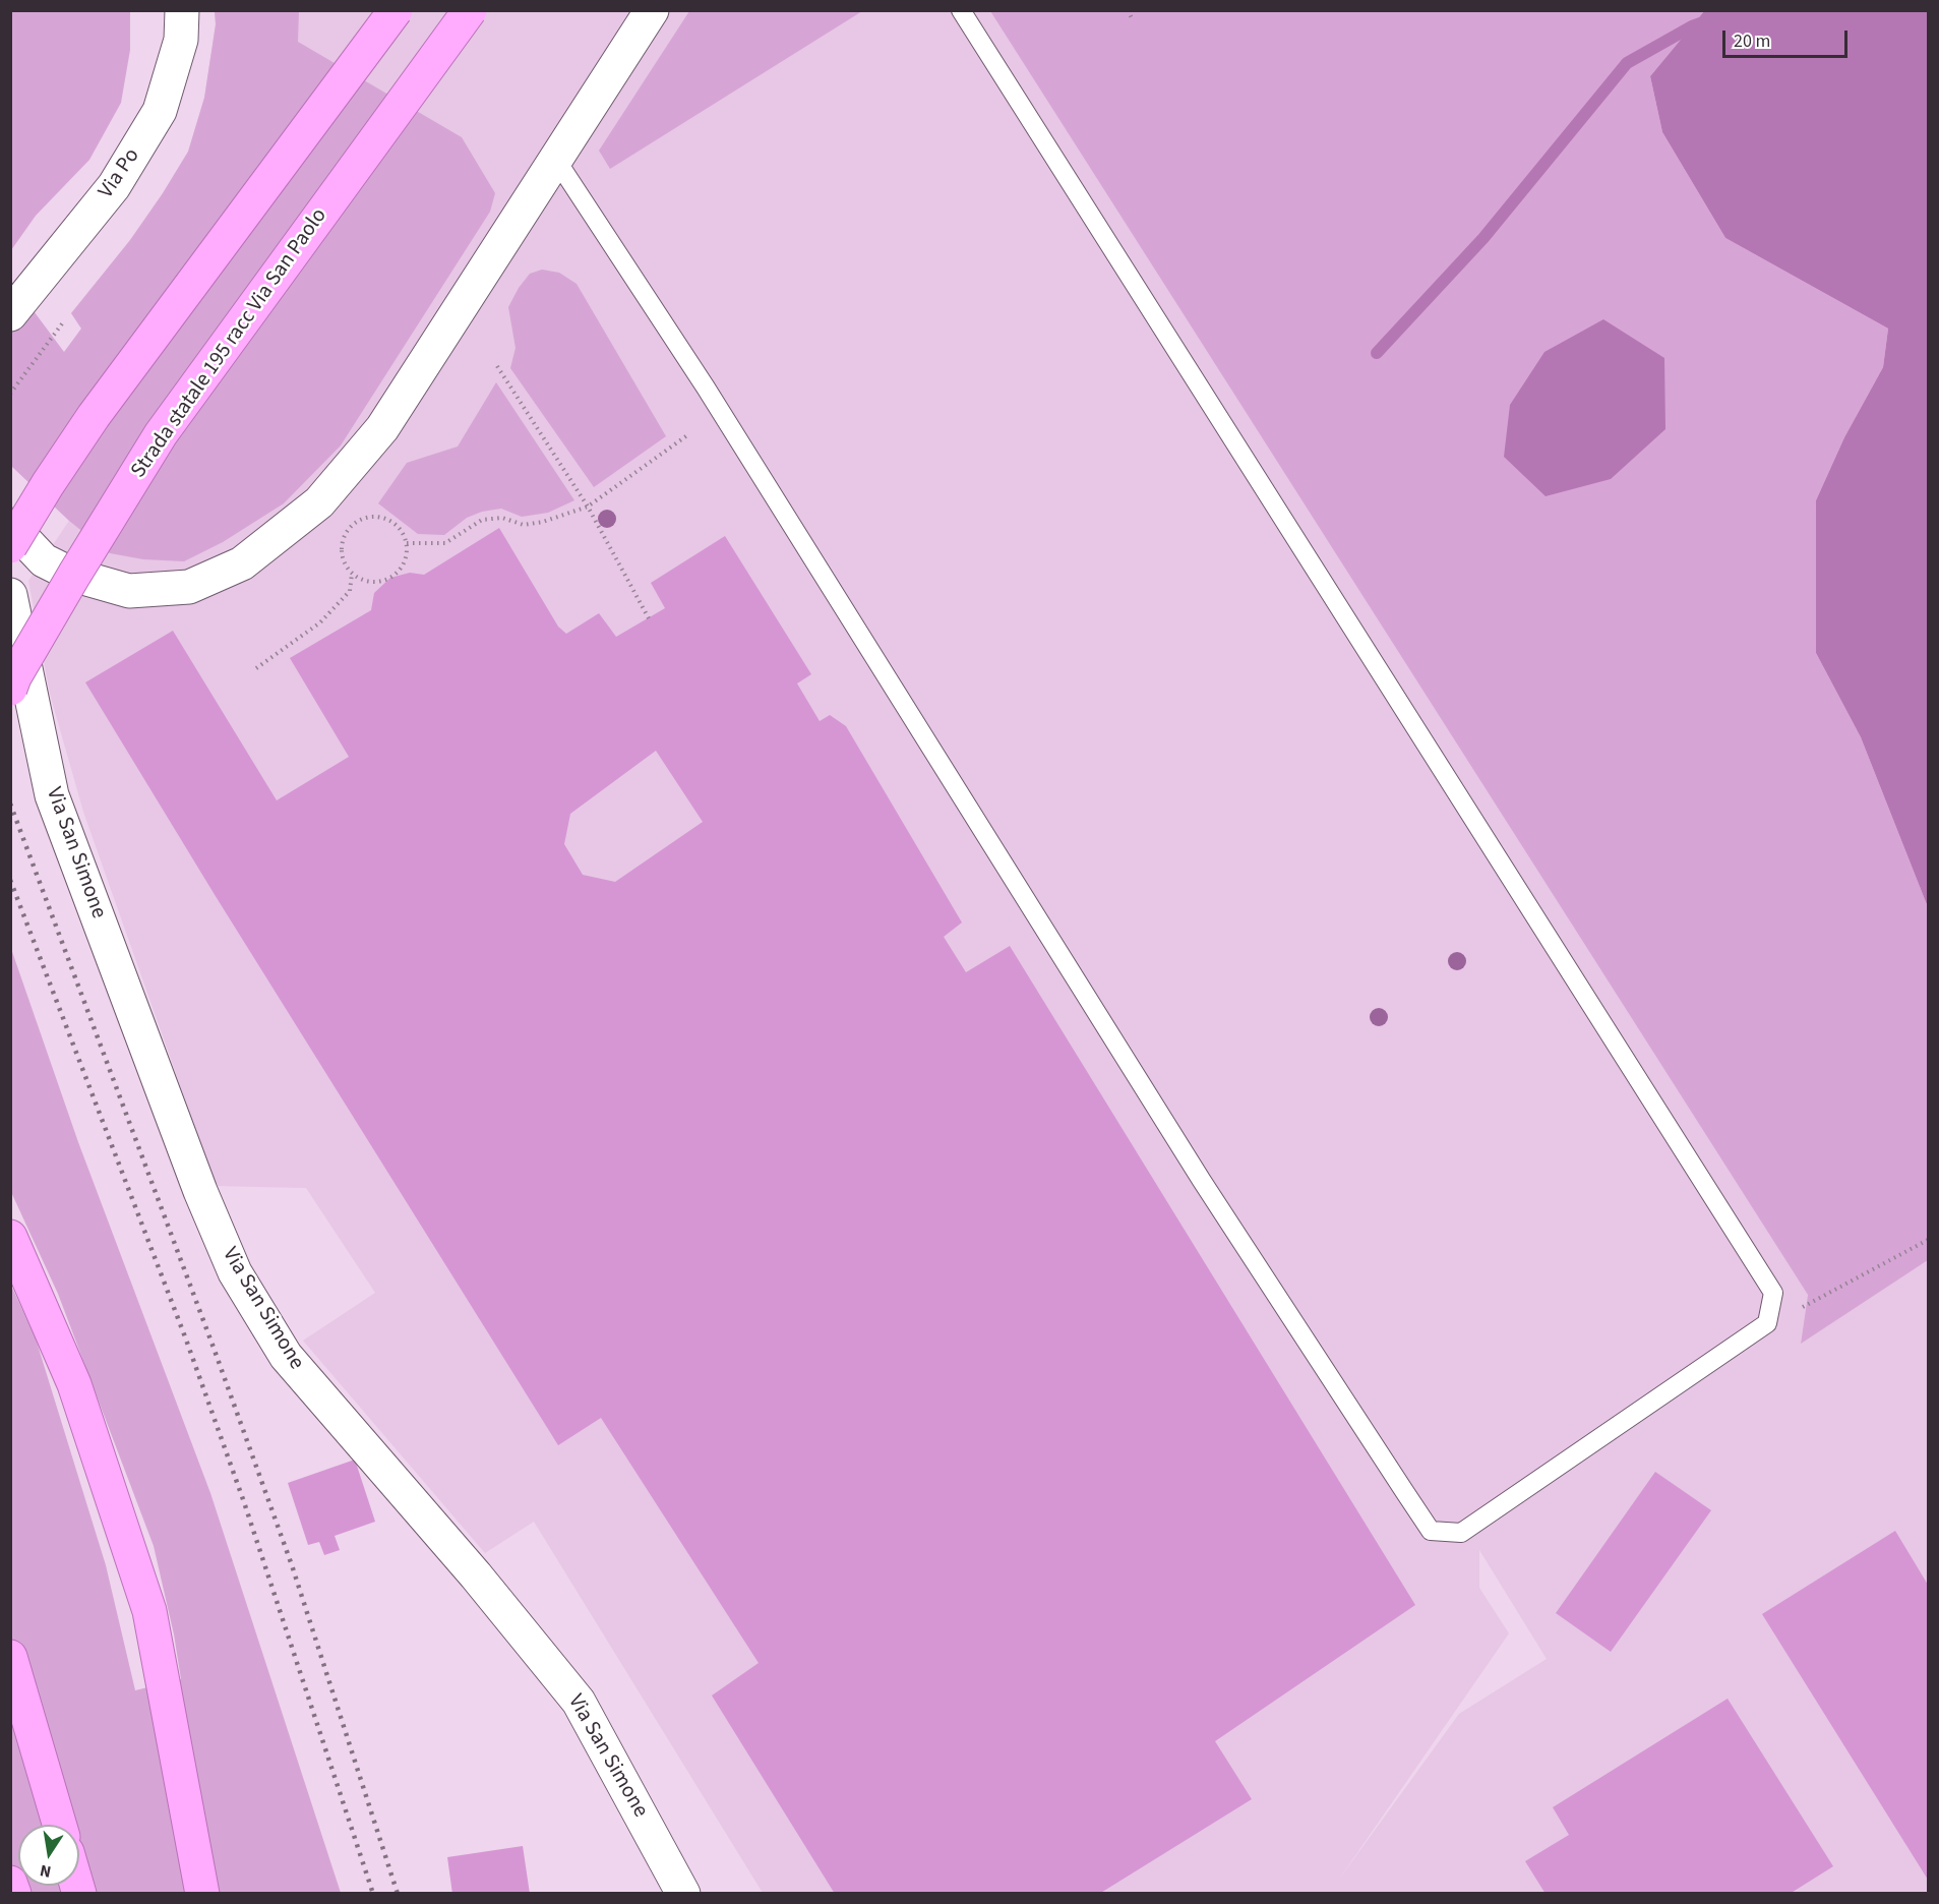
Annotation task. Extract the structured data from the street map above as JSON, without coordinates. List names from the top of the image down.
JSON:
{
  "streets": {
    "highway": ["Strada statale 195 racc Via San Paolo"],
    "street": ["Via Po", "Via San Simone"]
  },
  "scale_bar": "20 m",
  "north": "bottom"
}
